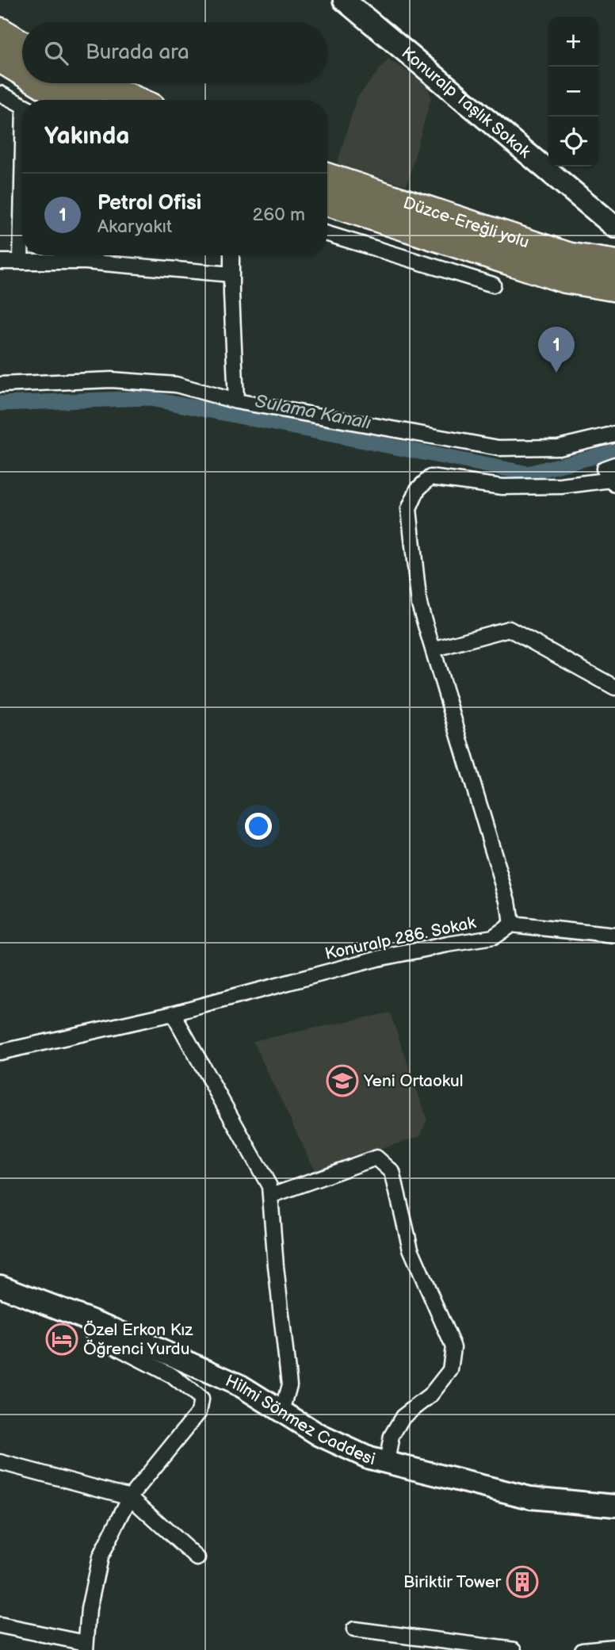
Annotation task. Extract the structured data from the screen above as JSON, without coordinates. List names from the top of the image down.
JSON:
{
  "streets": {
    "highway": ["Düzce-Ereğli yolu"],
    "street": ["Konuralp Taşlık Sokak", "Konuralp 286. Sokak", "Hilmi Sönmez Caddesi"]
  },
  "water": ["Sulama Kanalı"],
  "places": {
    "school or university": ["Yeni Ortaokul"],
    "hotel": ["Özel Erkon Kız Öğrenci Yurdu"],
    "building": ["Biriktir Tower"]
  },
  "page": {
    "map_buttons": ["+", "−"],
    "search": "Burada ara",
    "heading": "Yakında",
    "list": [
      {
        "mark": "1",
        "name": "Petrol Ofisi",
        "note": "Akaryakıt",
        "value": "260 m"
      }
    ],
    "pins": "1"
  }
}
